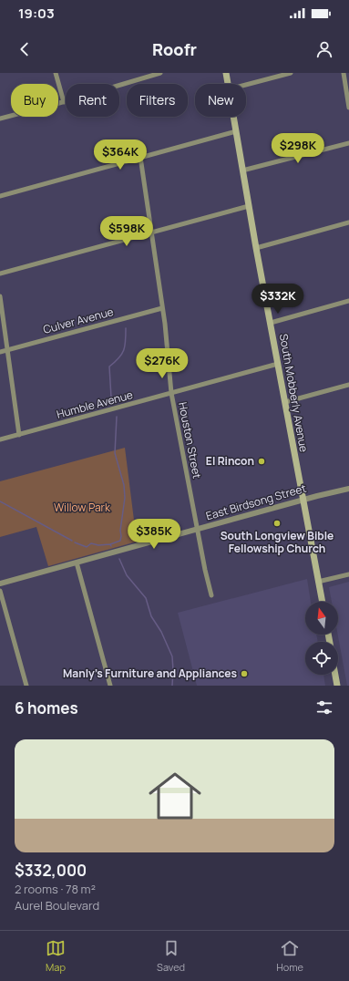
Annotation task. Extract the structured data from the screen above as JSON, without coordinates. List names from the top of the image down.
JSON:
{
  "streets": {
    "main road": ["South Mobberly Avenue"],
    "street": [
      "Culver Avenue",
      "Humble Avenue",
      "Houston Street",
      "East Birdsong Street"
    ]
  },
  "crossings": [
    ["Culver Avenue", "Houston Street"],
    ["South Mobberly Avenue", "Humble Avenue"],
    ["South Mobberly Avenue", "East Birdsong Street"],
    ["Humble Avenue", "Houston Street"],
    ["Houston Street", "East Birdsong Street"]
  ],
  "parks": ["Willow Park"],
  "places": ["El Rincon", "South Longview Bible Fellowship Church", "Manly's Furniture and Appliances"],
  "north": "top",
  "page": {
    "status": "19:03",
    "header": "Roofr",
    "chip": [
      "Buy",
      "Rent",
      "Filters",
      "New"
    ],
    "price": [
      "$298K",
      "$364K",
      "$598K",
      "$332K",
      "$276K",
      "$385K"
    ],
    "heading": "6 homes",
    "list": [
      {
        "name": "$332,000",
        "note": "2 rooms · 78 m² · Aurel Boulevard"
      }
    ],
    "tabs": ["Map", "Saved", "Home"]
  }
}
